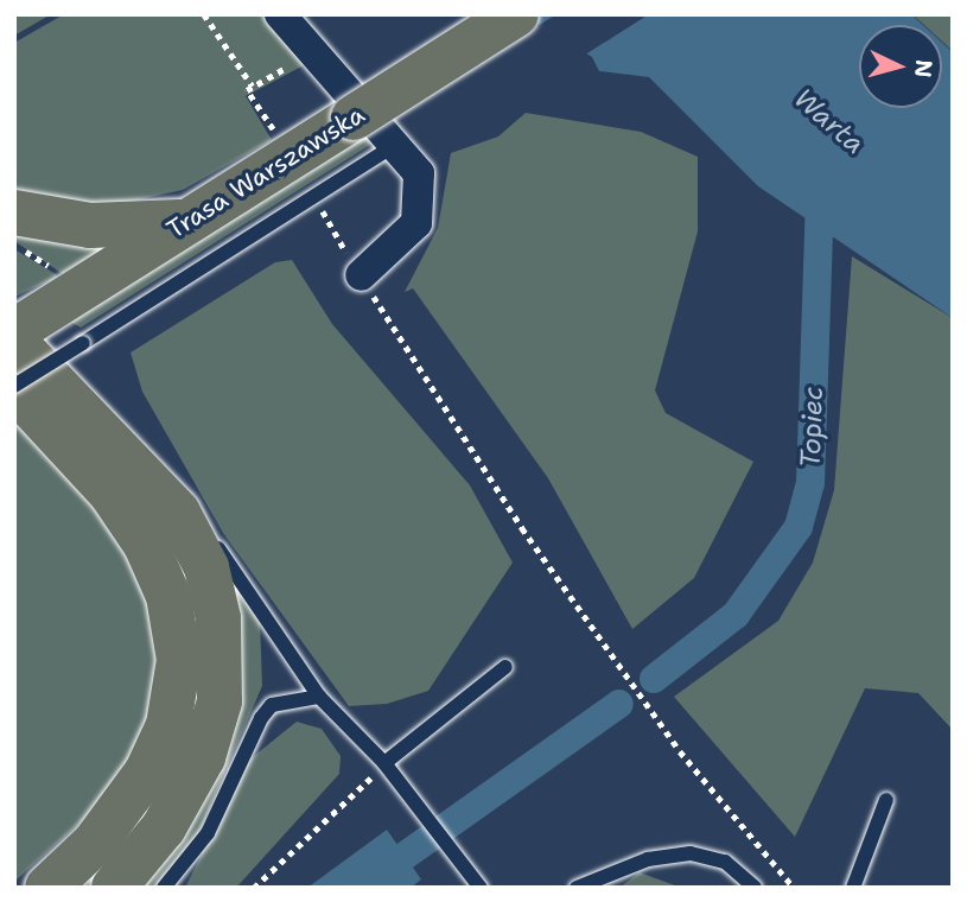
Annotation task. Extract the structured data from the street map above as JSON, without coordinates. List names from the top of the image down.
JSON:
{
  "streets": {
    "main road": ["Trasa Warszawska"]
  },
  "water": ["Warta", "Topiec"],
  "north": "right"
}
